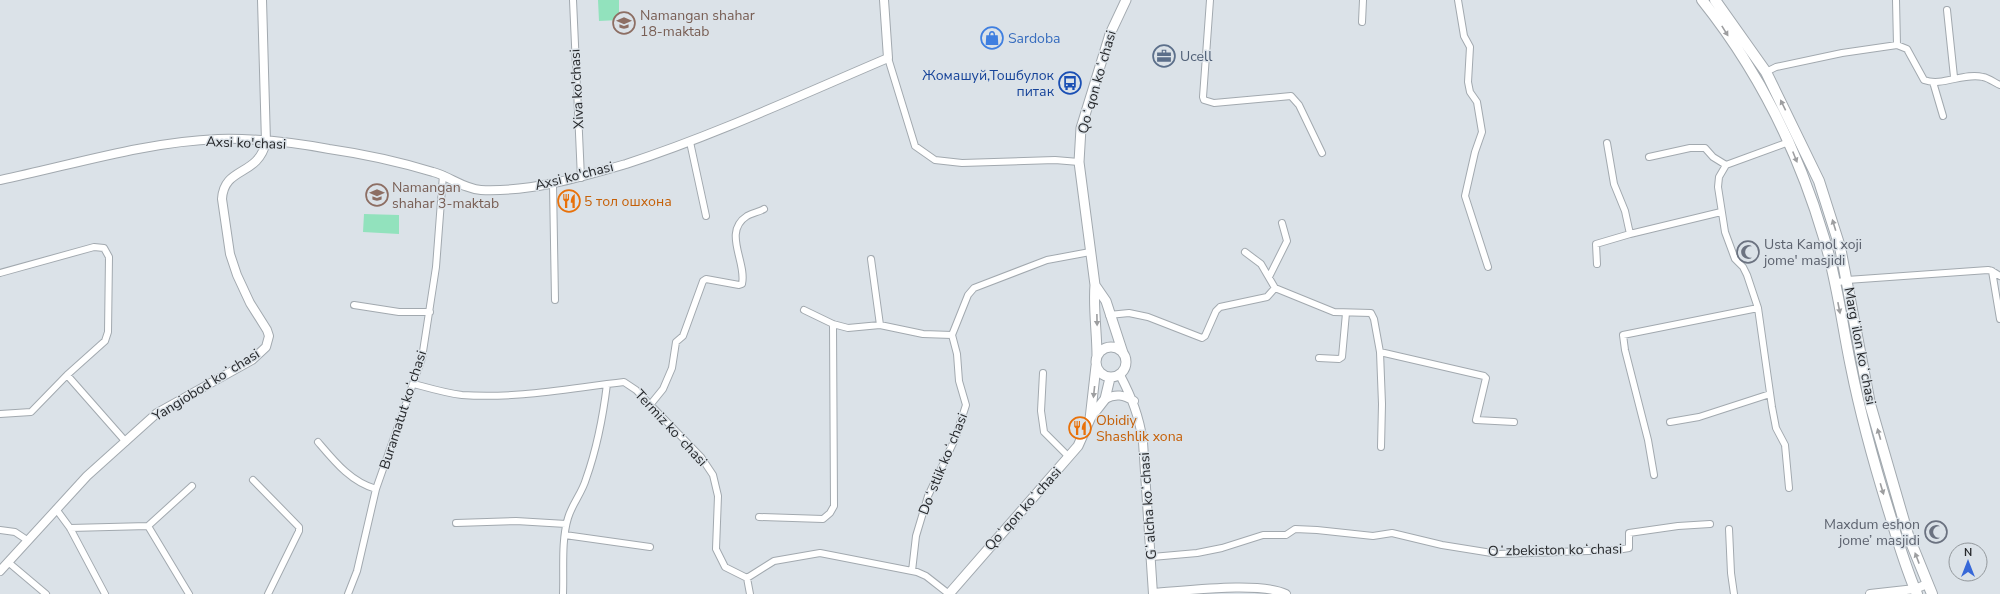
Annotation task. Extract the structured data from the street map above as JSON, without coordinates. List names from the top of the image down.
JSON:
{
  "streets": {
    "main road": ["Qoʻqon koʻchasi", "Margʻilon koʻchasi"],
    "street": [
      "Xiva ko'chasi",
      "Axsi ko'chasi",
      "Yangiobod koʻchasi",
      "Buramatut koʻchasi",
      "Termiz koʻchasi",
      "Doʻstlik koʻchasi",
      "Gʻalcha koʻchasi",
      "Oʻzbekiston koʻchasi"
    ]
  },
  "crossings": [
    ["Qoʻqon koʻchasi", "Gʻalcha koʻchasi"],
    ["Xiva ko'chasi", "Axsi ko'chasi"],
    ["Axsi ko'chasi", "Yangiobod koʻchasi"],
    ["Axsi ko'chasi", "Buramatut koʻchasi"],
    ["Buramatut koʻchasi", "Termiz koʻchasi"],
    ["Gʻalcha koʻchasi", "Oʻzbekiston koʻchasi"]
  ],
  "places": {
    "school or university": ["Namangan shahar 18-maktab", "Namangan shahar 3-maktab"],
    "shop": ["Sardoba"],
    "office": ["Ucell"],
    "bus stop": ["Жомашуй,Тошбулок питак"],
    "restaurant": ["5 тол ошхона", "Obidiy Shashlik xona"],
    "mosque": ["Usta Kamol xoji jome' masjidi", "Maxdum eshon jome’ masjidi"]
  },
  "north": "top"
}
